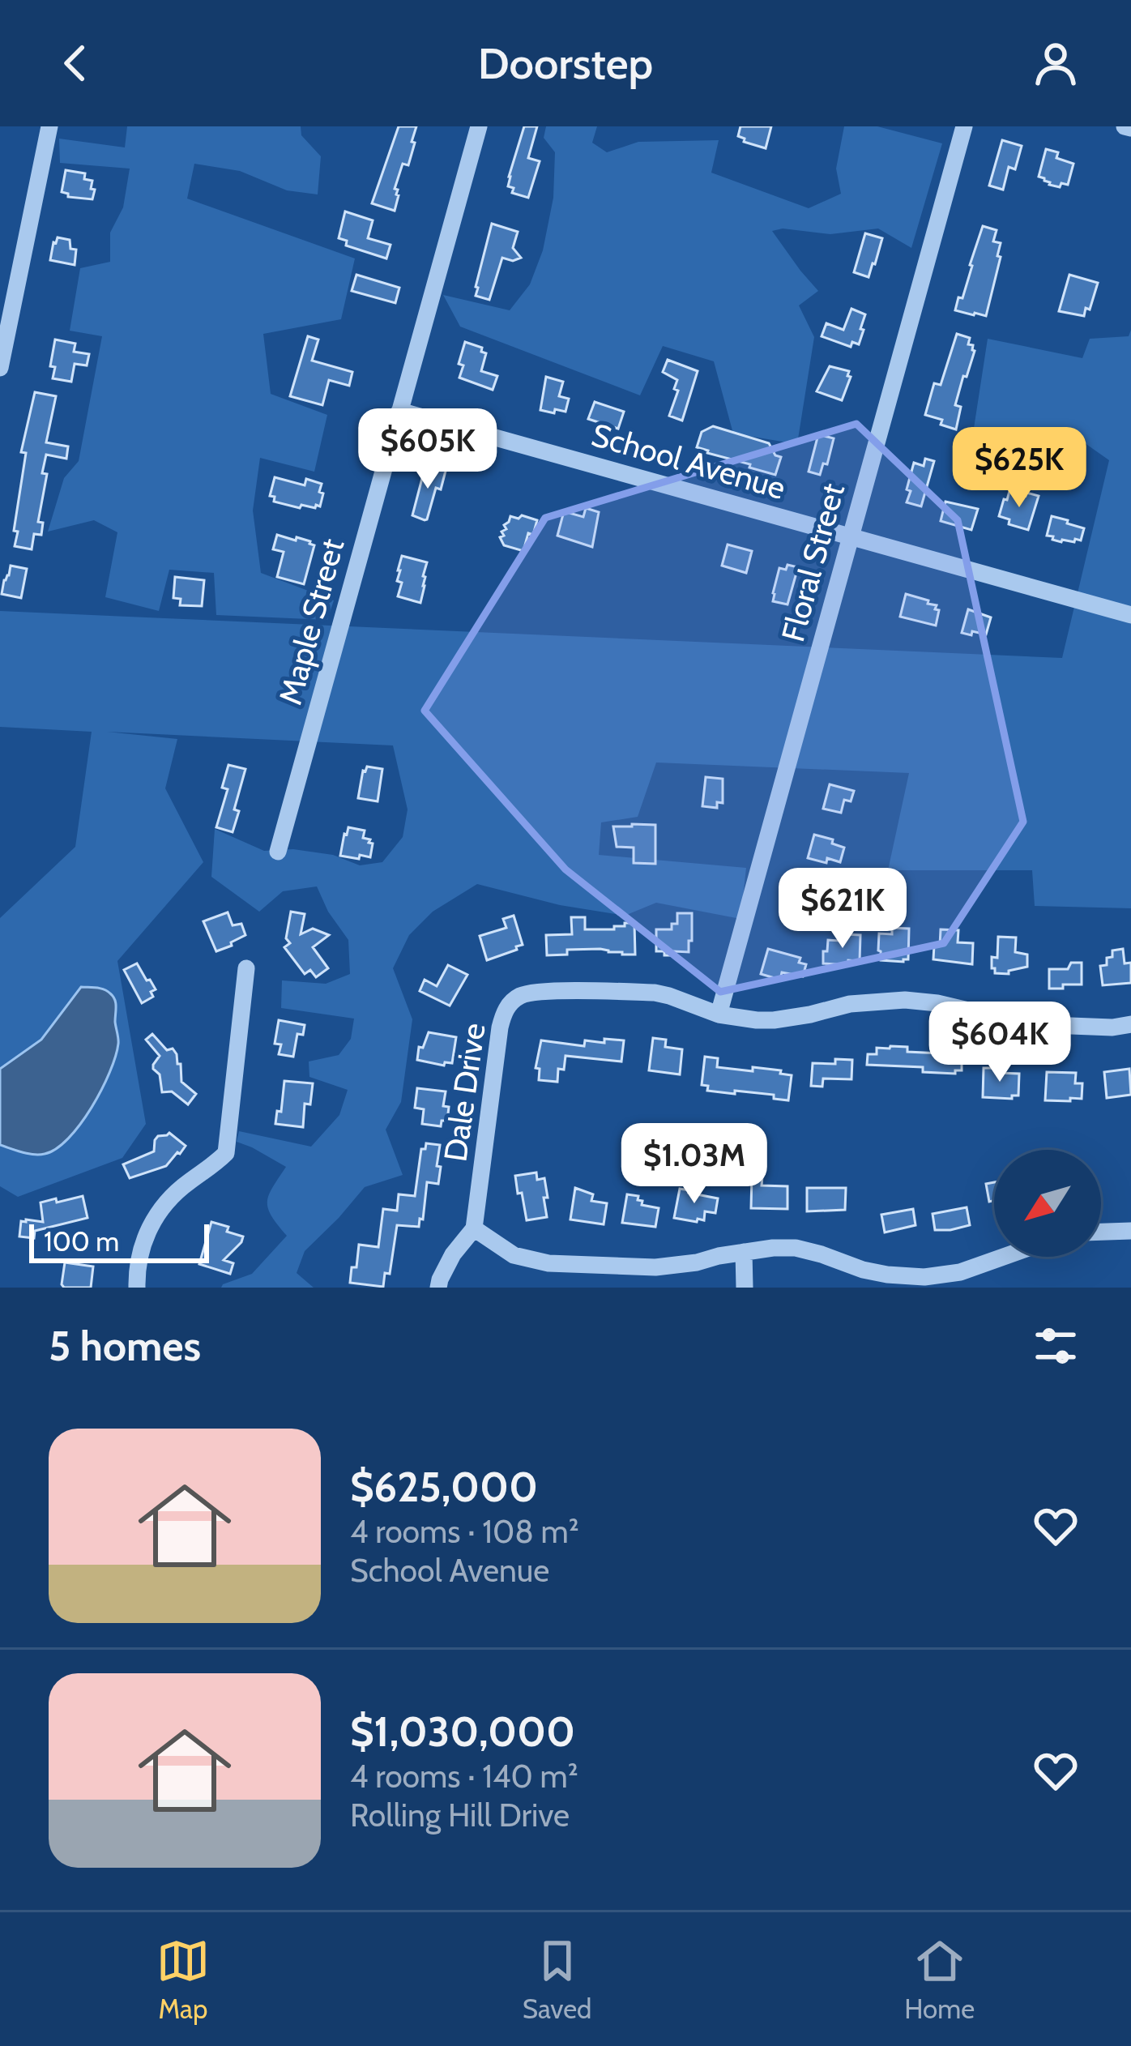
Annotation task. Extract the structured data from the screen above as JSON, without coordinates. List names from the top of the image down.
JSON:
{
  "streets": {
    "street": [
      "School Avenue",
      "Floral Street",
      "Maple Street",
      "Dale Drive"
    ]
  },
  "crossings": [
    ["School Avenue", "Floral Street"],
    ["School Avenue", "Maple Street"],
    ["Floral Street", "Dale Drive"]
  ],
  "scale_bar": "100 m",
  "north": "bottom left",
  "page": {
    "header": "Doorstep",
    "price": [
      "$605K",
      "$625K",
      "$621K",
      "$604K",
      "$1.03M"
    ],
    "scale": "100 m",
    "heading": "5 homes",
    "list": [
      {
        "name": "$625,000",
        "note": "4 rooms · 108 m² · School Avenue"
      },
      {
        "name": "$1,030,000",
        "note": "4 rooms · 140 m² · Rolling Hill Drive"
      }
    ],
    "tabs": ["Map", "Saved", "Home"]
  }
}
